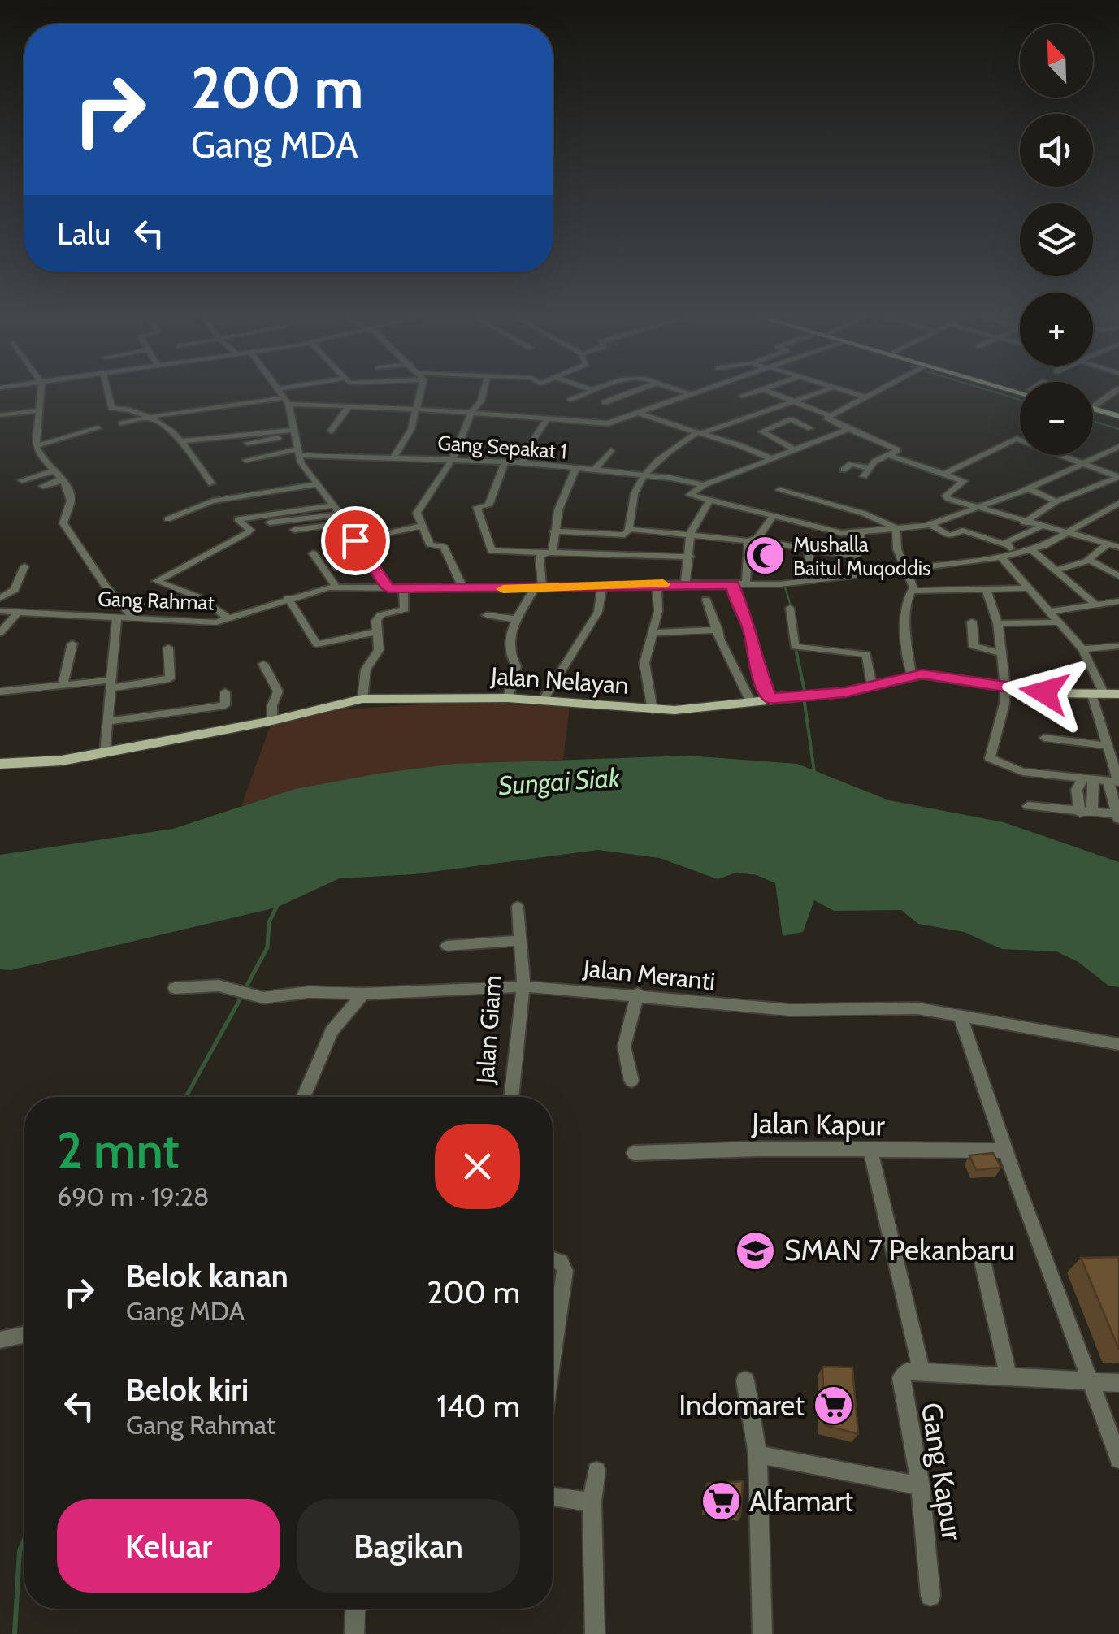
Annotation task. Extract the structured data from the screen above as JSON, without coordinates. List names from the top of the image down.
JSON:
{
  "streets": {
    "main road": ["Jalan Nelayan"],
    "street": [
      "Gang Sepakat 1",
      "Gang Rahmat",
      "Jalan Meranti",
      "Jalan Giam",
      "Jalan Kapur",
      "Gang Kapur"
    ]
  },
  "crossings": [
    ["Jalan Meranti", "Jalan Giam"],
    ["Jalan Kapur", "Gang Kapur"]
  ],
  "water": ["Sungai Siak"],
  "places": {
    "mosque": ["Mushalla Baitul Muqoddis"],
    "school or university": ["SMAN 7 Pekanbaru"],
    "supermarket": ["Indomaret", "Alfamart"]
  },
  "north": "top left",
  "page": {
    "map_buttons": ["+", "−"],
    "turn": ["200 m", "Gang MDA"],
    "then": "Lalu",
    "heading": ["2 mnt", "690 m · 19:28"],
    "list": [
      {
        "name": "Belok kanan",
        "note": "Gang MDA",
        "value": "200 m"
      },
      {
        "name": "Belok kiri",
        "note": "Gang Rahmat",
        "value": "140 m"
      }
    ],
    "buttons": ["Keluar", "Bagikan"]
  }
}
